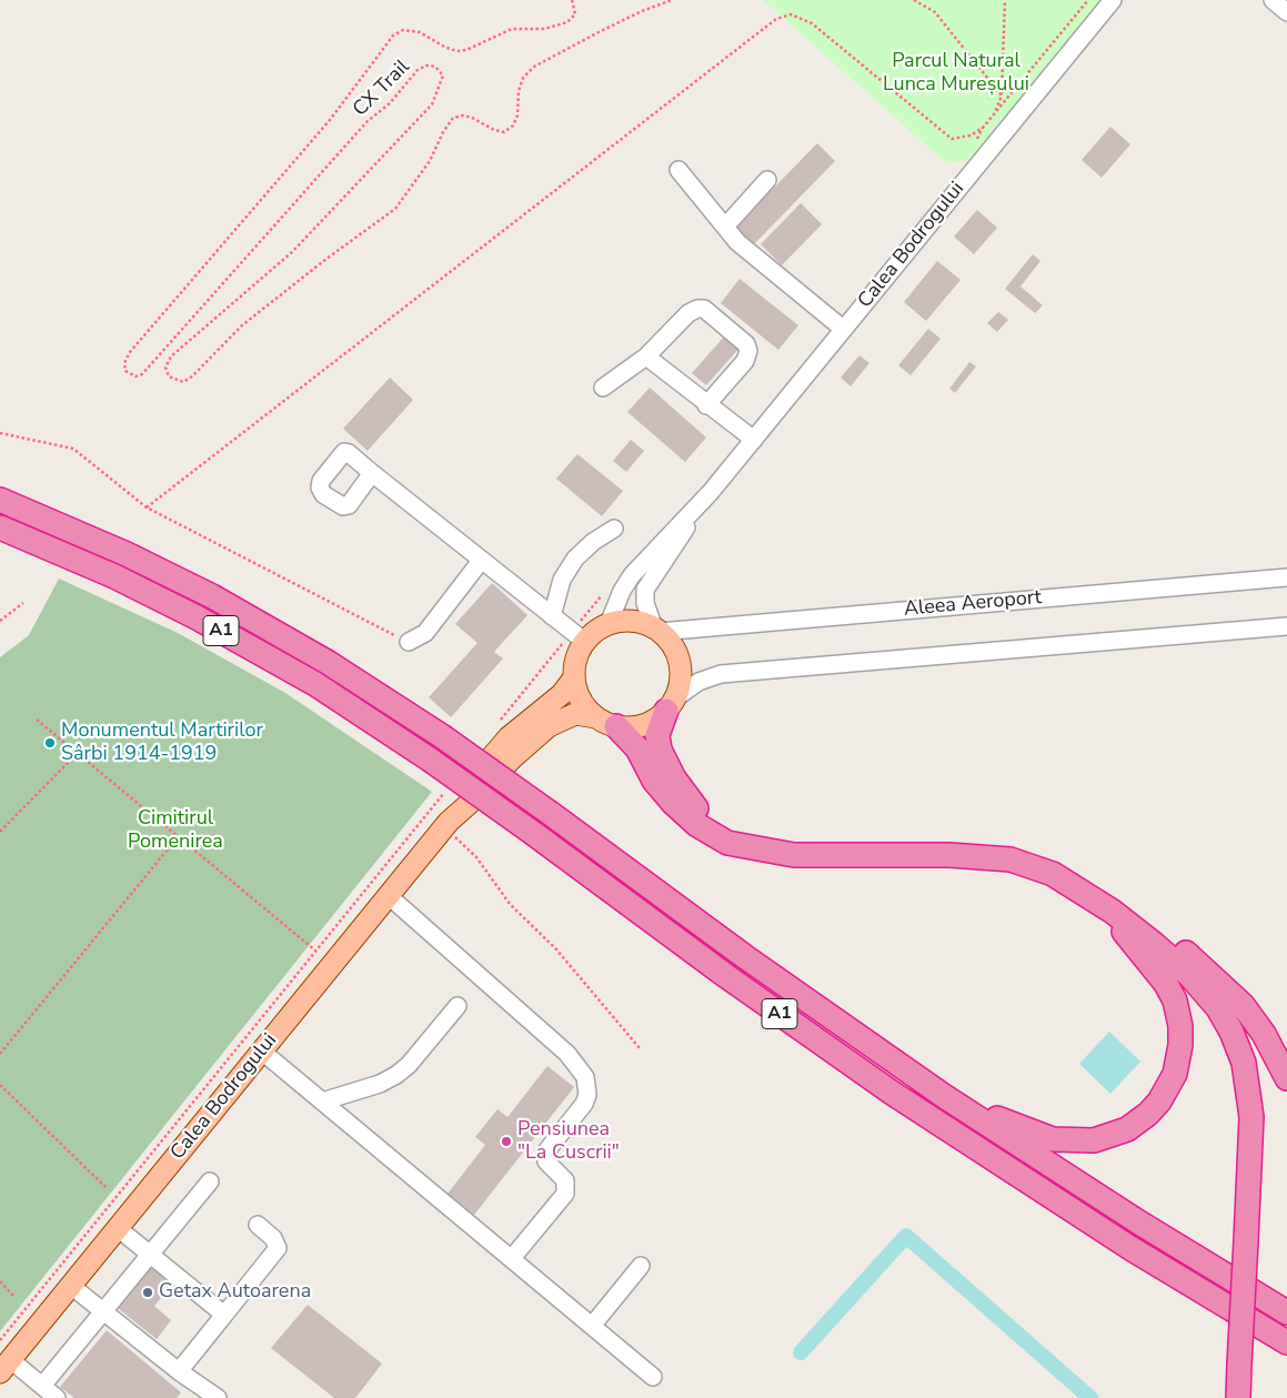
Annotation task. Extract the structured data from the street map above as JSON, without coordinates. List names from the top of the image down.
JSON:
{
  "streets": {
    "highway": ["A1"],
    "main road": ["Calea Bodrogului"],
    "street": ["Aleea Aeroport"],
    "path": ["CX Trail"]
  },
  "crossings": [
    ["Calea Bodrogului", "Aleea Aeroport"]
  ],
  "parks": ["Parcul Natural Lunca Mureșului", "Cimitirul Pomenirea"],
  "places": ["Monumentul Martirilor Sârbi 1914-1919", "Pensiunea \"La Cuscrii\"", "Getax Autoarena"]
}
